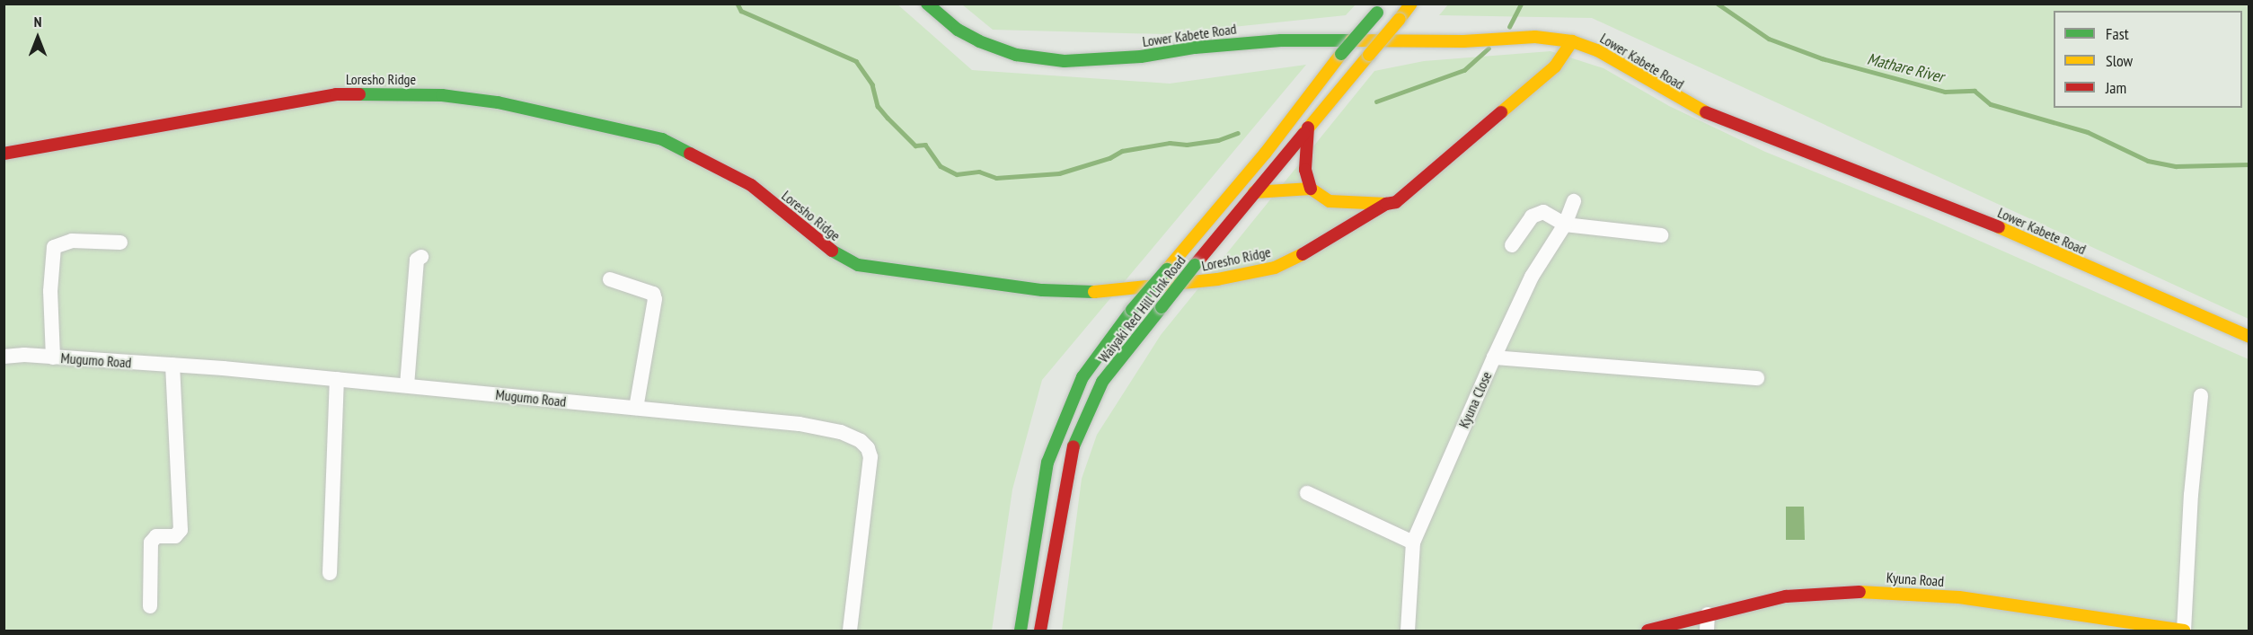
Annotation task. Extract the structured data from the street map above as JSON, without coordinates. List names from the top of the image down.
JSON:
{
  "streets": {
    "main road": [
      "Lower Kabete Road",
      "Loresho Ridge",
      "Waiyaki Red Hill Link Road",
      "Kyuna Road"
    ],
    "street": ["Mugumo Road", "Kyuna Close"]
  },
  "crossings": [
    ["Lower Kabete Road", "Loresho Ridge"]
  ],
  "water": ["Mathare River"],
  "legend": ["Fast", "Slow", "Jam"],
  "north": "top"
}
